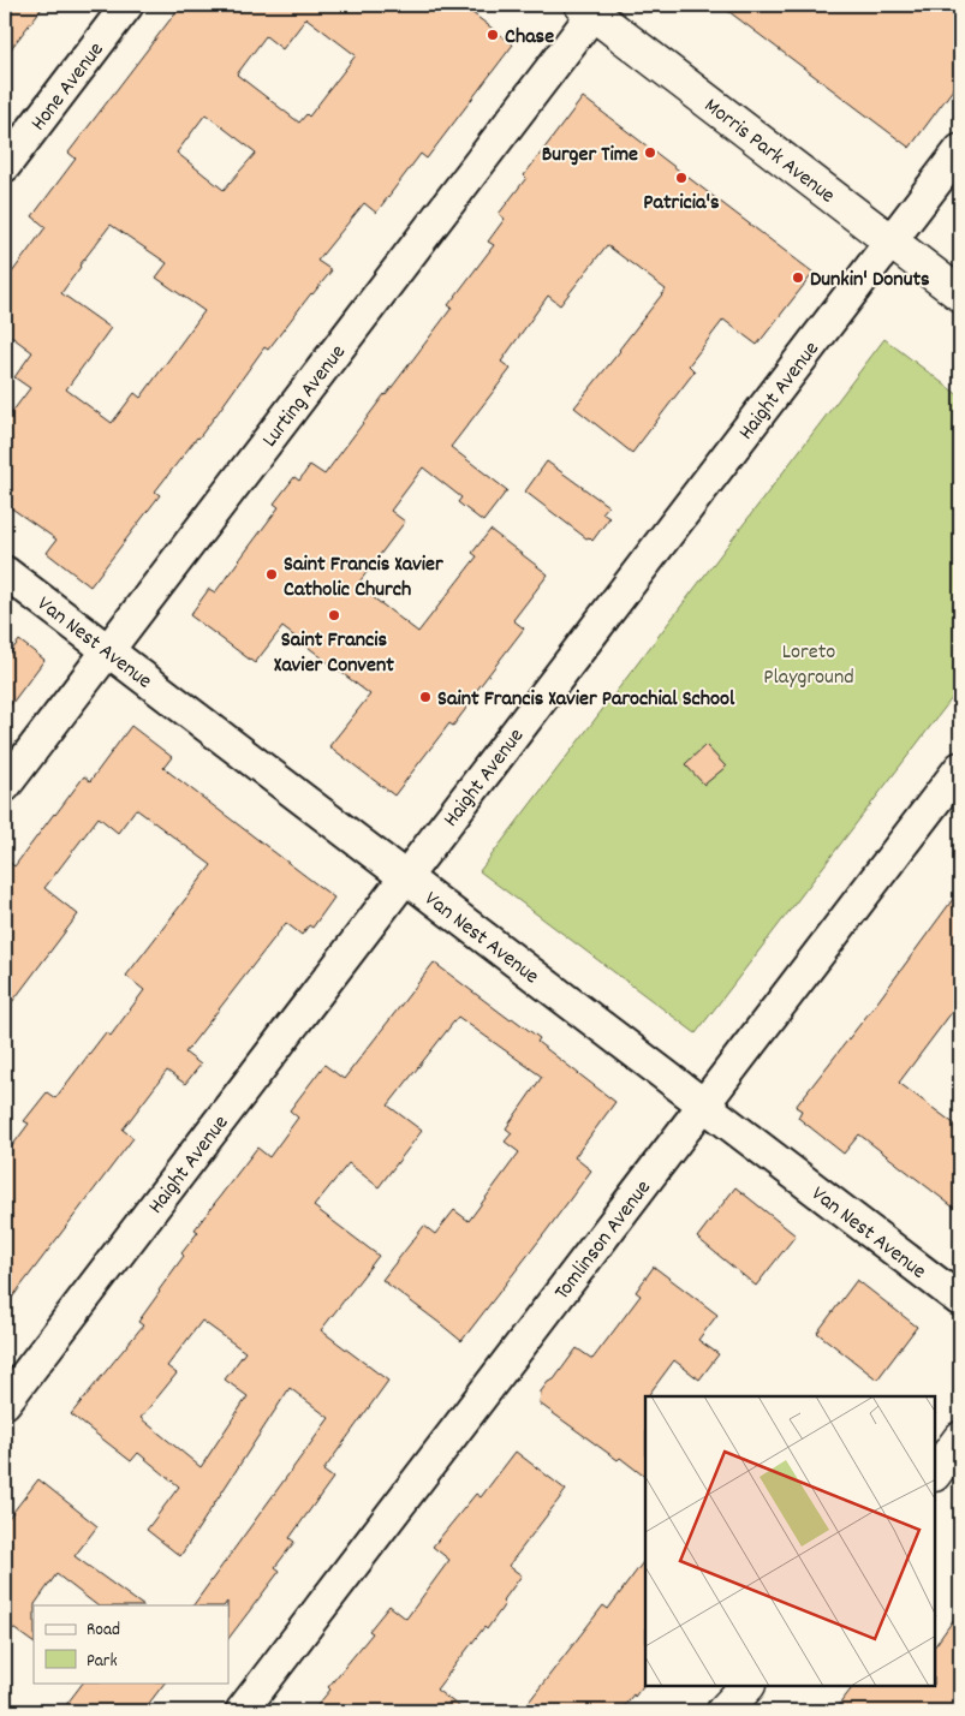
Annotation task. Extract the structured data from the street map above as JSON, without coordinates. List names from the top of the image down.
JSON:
{
  "streets": {
    "main road": ["Morris Park Avenue"],
    "street": [
      "Hone Avenue",
      "Haight Avenue",
      "Lurting Avenue",
      "Van Nest Avenue",
      "Tomlinson Avenue"
    ]
  },
  "crossings": [
    ["Morris Park Avenue", "Haight Avenue"],
    ["Morris Park Avenue", "Lurting Avenue"],
    ["Haight Avenue", "Van Nest Avenue"],
    ["Lurting Avenue", "Van Nest Avenue"],
    ["Van Nest Avenue", "Tomlinson Avenue"]
  ],
  "parks": ["Loreto Playground"],
  "places": [
    "Chase",
    "Burger Time",
    "Patricia's",
    "Dunkin' Donuts",
    "Saint Francis Xavier Catholic Church",
    "Saint Francis Xavier Convent",
    "Saint Francis Xavier Parochial School"
  ],
  "legend": ["Road", "Park"]
}
